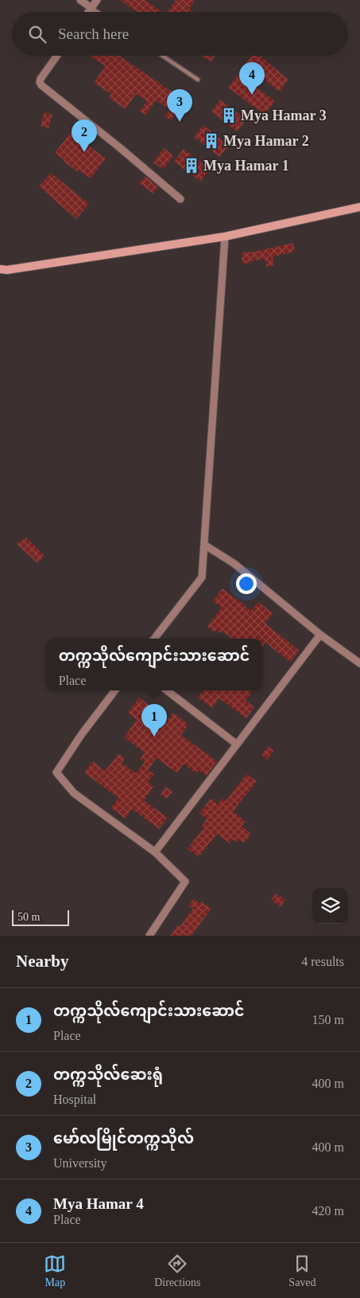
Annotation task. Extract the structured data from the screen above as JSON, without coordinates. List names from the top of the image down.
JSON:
{
  "places": {
    "building": ["Mya Hamar 3", "Mya Hamar 2", "Mya Hamar 1"]
  },
  "scale_bar": "50 m",
  "page": {
    "search": "Search here",
    "pins": [
      "4",
      "3",
      "2",
      "1"
    ],
    "popup": ["တက္ကသိုလ်ကျောင်းသားဆောင်", "Place"],
    "scale": "50 m",
    "heading": ["Nearby", "4 results"],
    "list": [
      {
        "mark": "1",
        "name": "တက္ကသိုလ်ကျောင်းသားဆောင်",
        "note": "Place",
        "value": "150 m"
      },
      {
        "mark": "2",
        "name": "တက္ကသိုလ်ဆေးရုံ",
        "note": "Hospital",
        "value": "400 m"
      },
      {
        "mark": "3",
        "name": "မော်လမြိုင်တက္ကသိုလ်",
        "note": "University",
        "value": "400 m"
      },
      {
        "mark": "4",
        "name": "Mya Hamar 4",
        "note": "Place",
        "value": "420 m"
      }
    ],
    "nav": ["Map", "Directions", "Saved"]
  }
}
